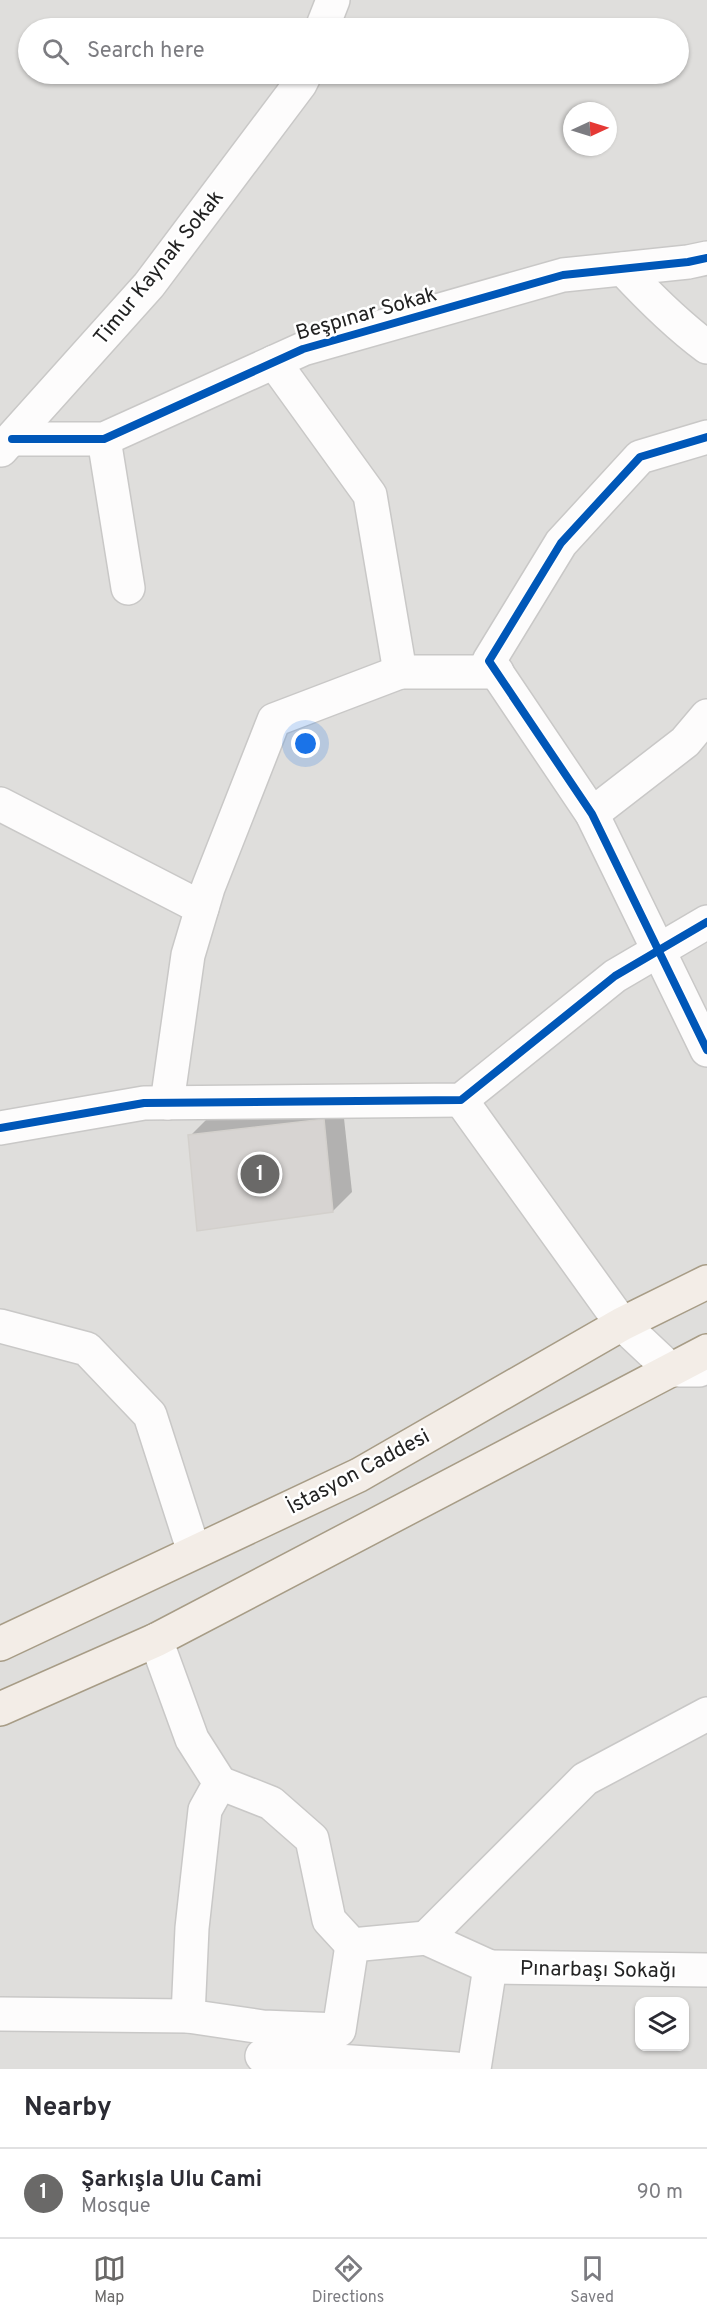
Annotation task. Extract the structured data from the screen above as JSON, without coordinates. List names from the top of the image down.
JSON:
{
  "streets": {
    "main road": ["İstasyon Caddesi"],
    "street": ["Timur Kaynak Sokak", "Beşpınar Sokak", "Pınarbaşı Sokağı"]
  },
  "crossings": [
    ["Timur Kaynak Sokak", "Beşpınar Sokak"]
  ],
  "north": "right",
  "page": {
    "search": "Search here",
    "pins": "1",
    "heading": "Nearby",
    "list": [
      {
        "mark": "1",
        "name": "Şarkışla Ulu Cami",
        "note": "Mosque",
        "value": "90 m"
      }
    ],
    "nav": ["Map", "Directions", "Saved"]
  }
}
